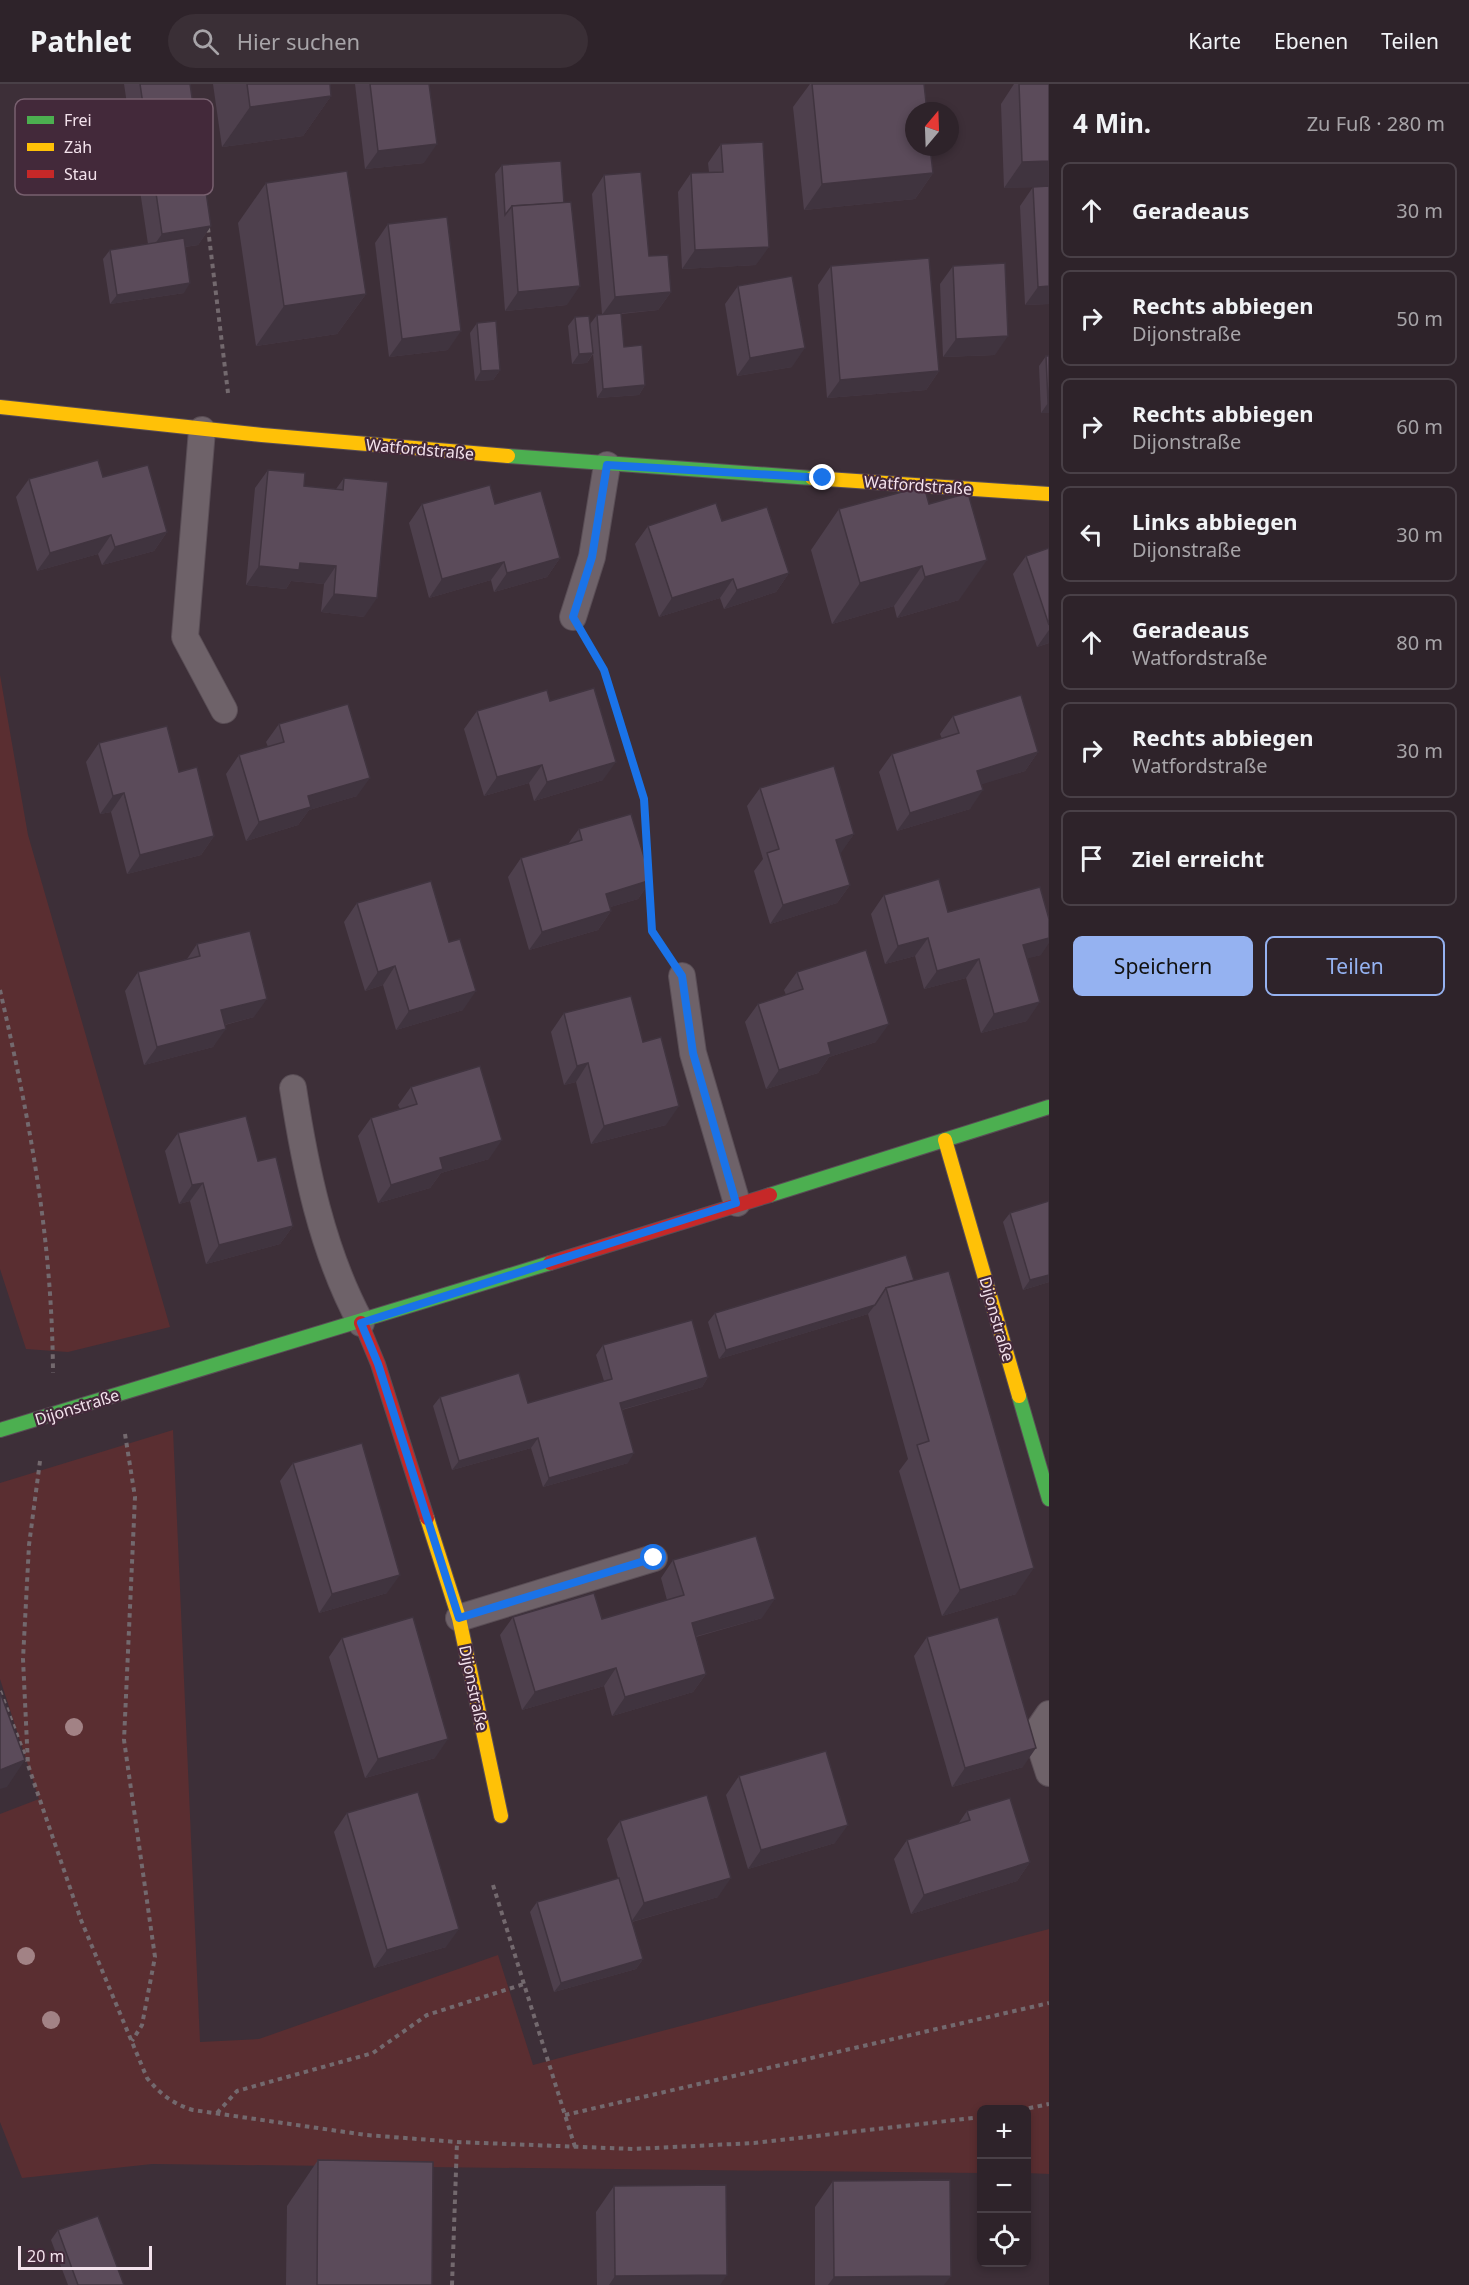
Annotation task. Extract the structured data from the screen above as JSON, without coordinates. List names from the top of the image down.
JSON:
{
  "streets": {
    "street": ["Watfordstraße", "Dijonstraße"]
  },
  "legend": ["Frei", "Zäh", "Stau"],
  "scale_bar": "20 m",
  "north": "top",
  "page": {
    "header": "Pathlet",
    "search": "Hier suchen",
    "nav": ["Karte", "Ebenen", "Teilen"],
    "heading": ["4 Min.", "Zu Fuß · 280 m"],
    "list": [
      ["Geradeaus", "30 m"],
      ["Rechts abbiegen", "Dijonstraße", "50 m"],
      ["Rechts abbiegen", "Dijonstraße", "60 m"],
      ["Links abbiegen", "Dijonstraße", "30 m"],
      ["Geradeaus", "Watfordstraße", "80 m"],
      ["Rechts abbiegen", "Watfordstraße", "30 m"],
      "Ziel erreicht"
    ],
    "buttons": ["Speichern", "Teilen"],
    "map_buttons": ["+", "−"],
    "scale": "20 m"
  }
}
